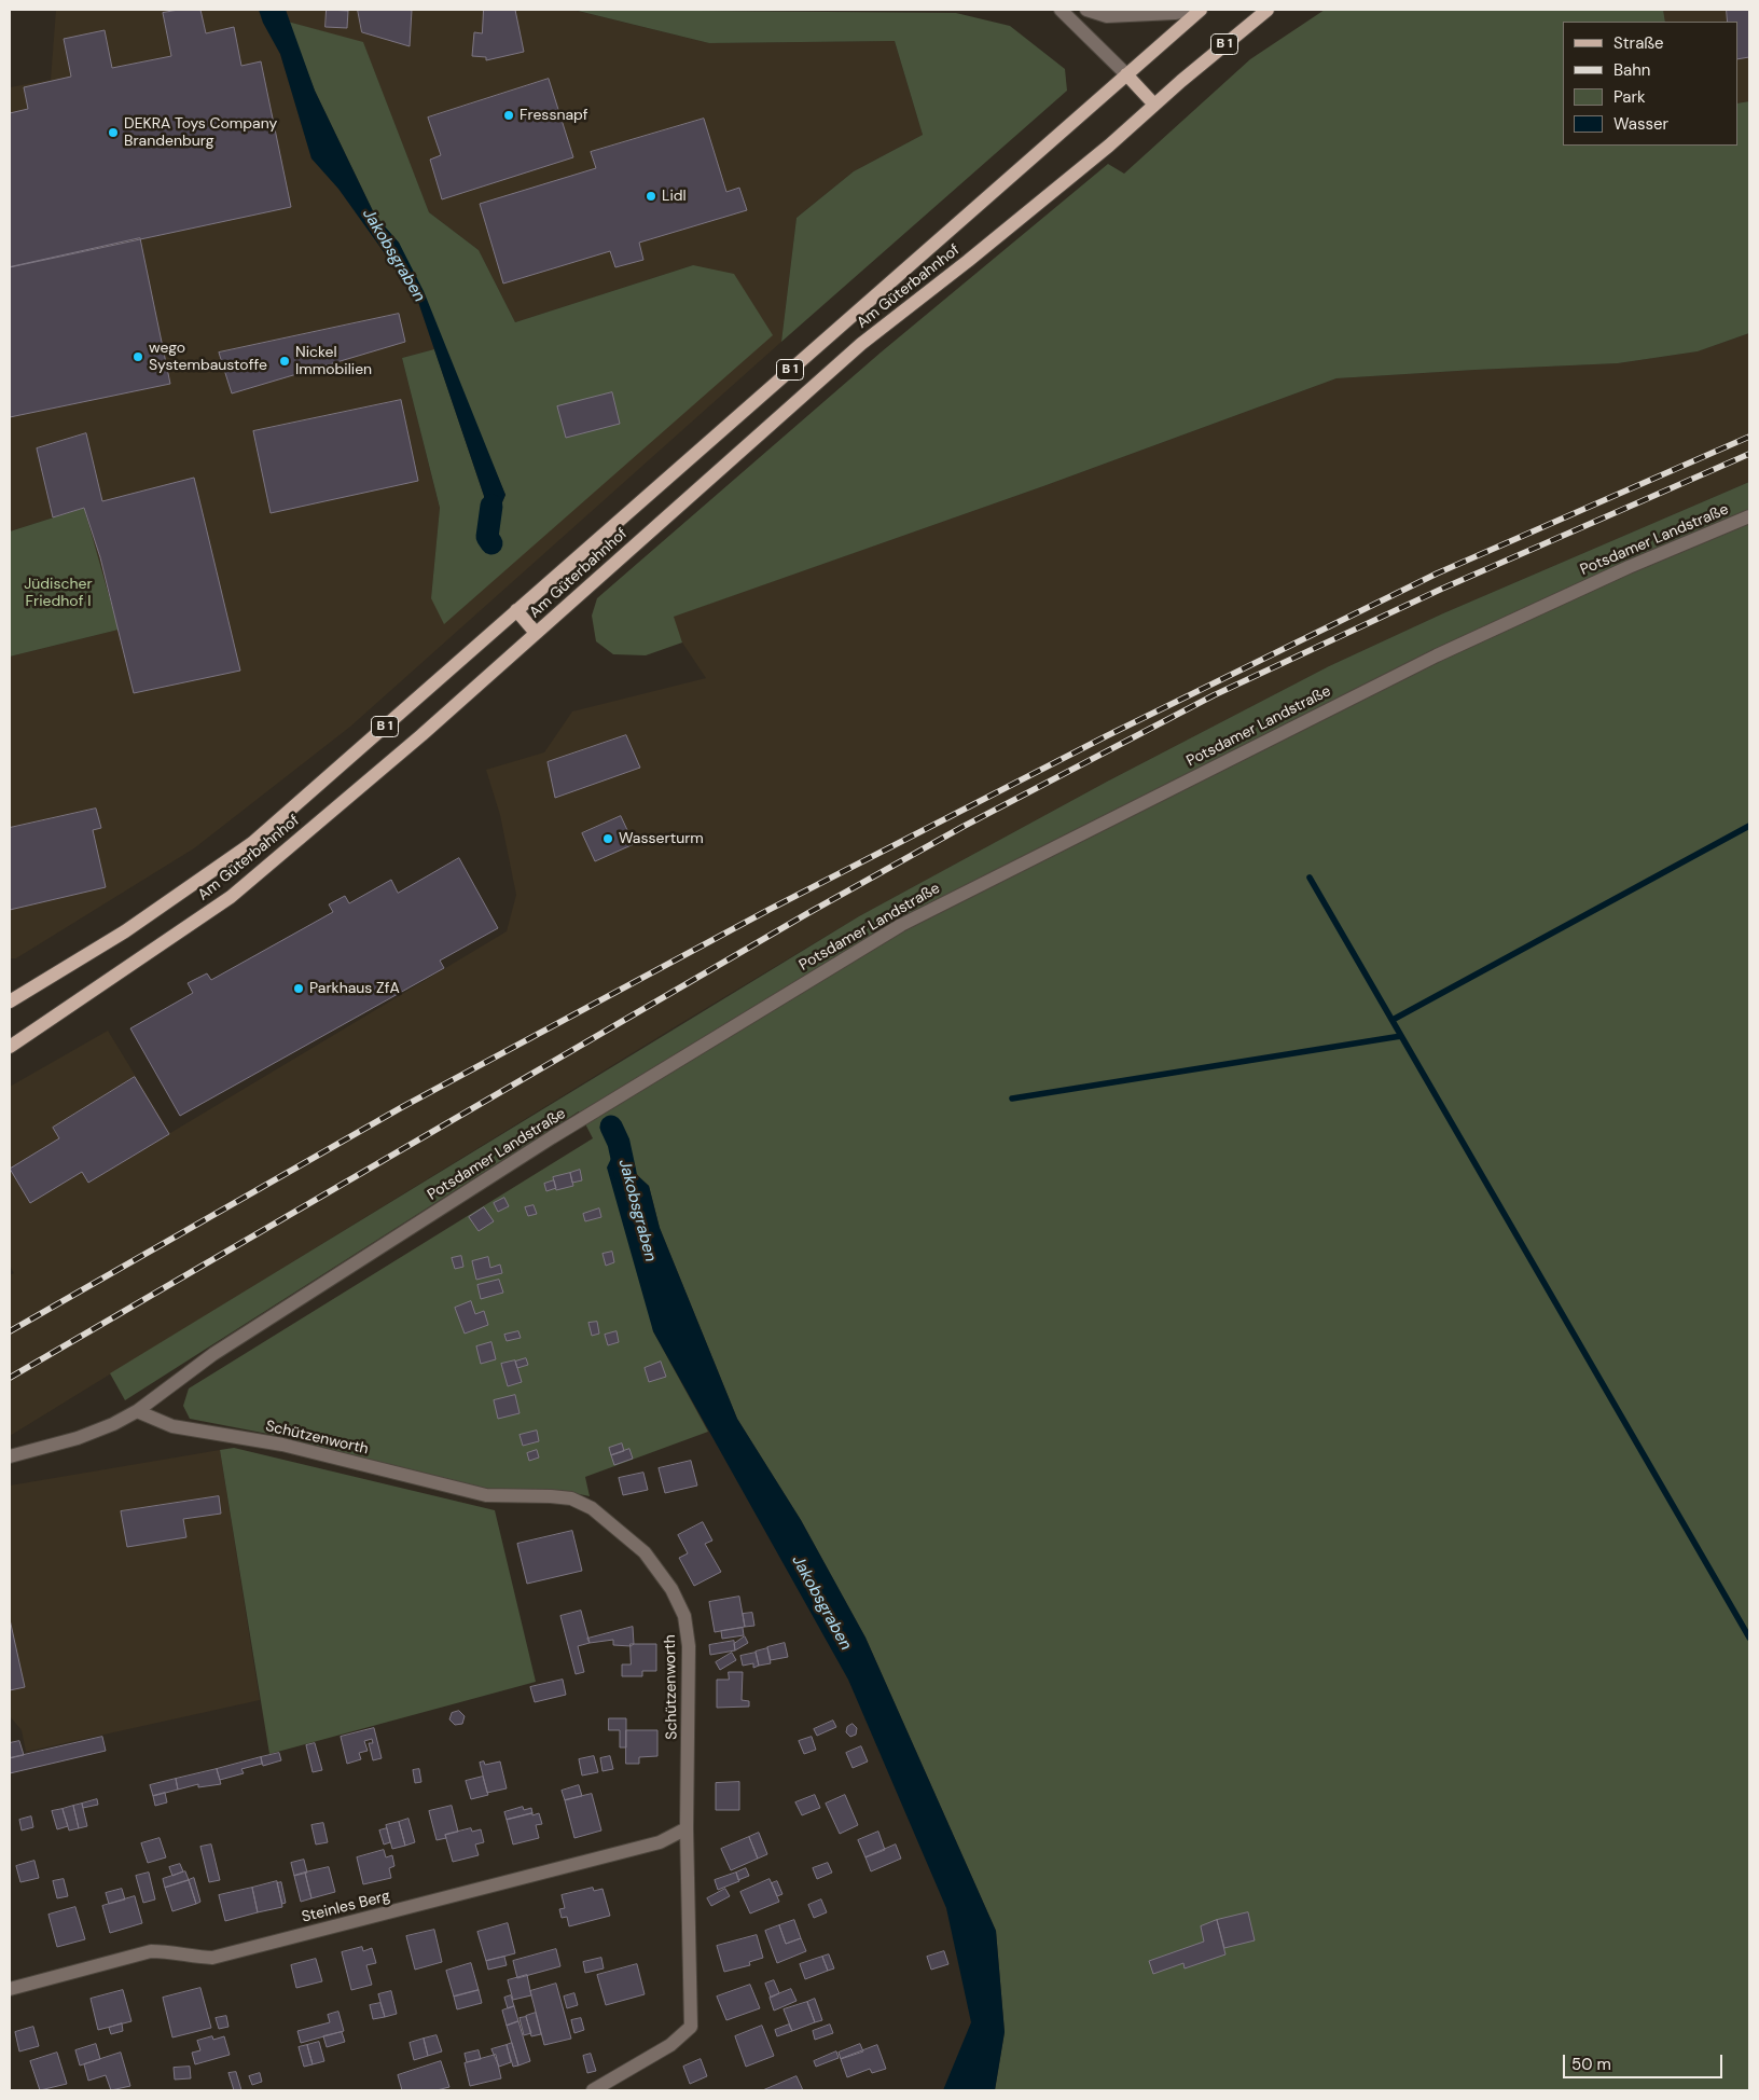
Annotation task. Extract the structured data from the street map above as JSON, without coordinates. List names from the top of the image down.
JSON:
{
  "streets": {
    "main road": ["B 1", "Am Güterbahnhof"],
    "street": ["Potsdamer Landstraße", "Schützenworth", "Steinles Berg"]
  },
  "crossings": [
    ["B 1", "Am Güterbahnhof"],
    ["Potsdamer Landstraße", "Schützenworth"],
    ["Schützenworth", "Steinles Berg"]
  ],
  "water": ["Jakobsgraben"],
  "parks": ["Jüdischer Friedhof I"],
  "places": [
    "Fressnapf",
    "DEKRA Toys Company Brandenburg",
    "Lidl",
    "wego Systembaustoffe",
    "Nickel Immobilien",
    "Wasserturm",
    "Parkhaus ZfA"
  ],
  "legend": [
    "Straße",
    "Bahn",
    "Park",
    "Wasser"
  ],
  "scale_bar": "50 m"
}
